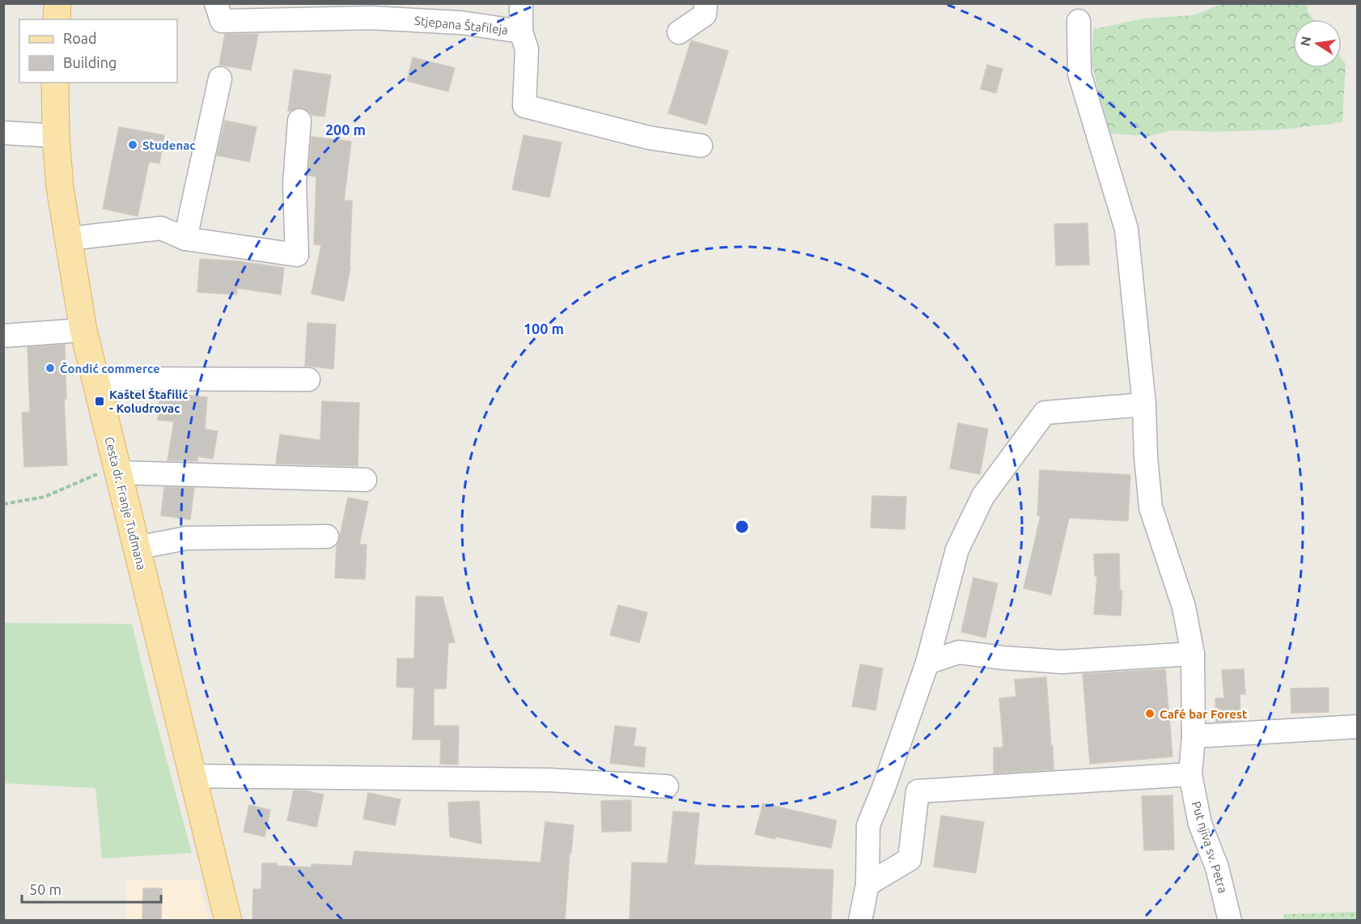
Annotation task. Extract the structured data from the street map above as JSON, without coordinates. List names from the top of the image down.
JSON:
{
  "streets": {
    "main road": ["Cesta dr. Franje Tuđmana"],
    "street": ["Stjepana Štafileja", "Put njiva sv. Petra"]
  },
  "places": {
    "other": ["Studenac", "Čondić commerce", "Café bar Forest"],
    "transit": ["Kaštel Štafilić - Koludrovac"]
  },
  "legend": ["Road", "Building"],
  "scale_bar": "50 m",
  "north": "left",
  "rings": ["200 m", "100 m"]
}
